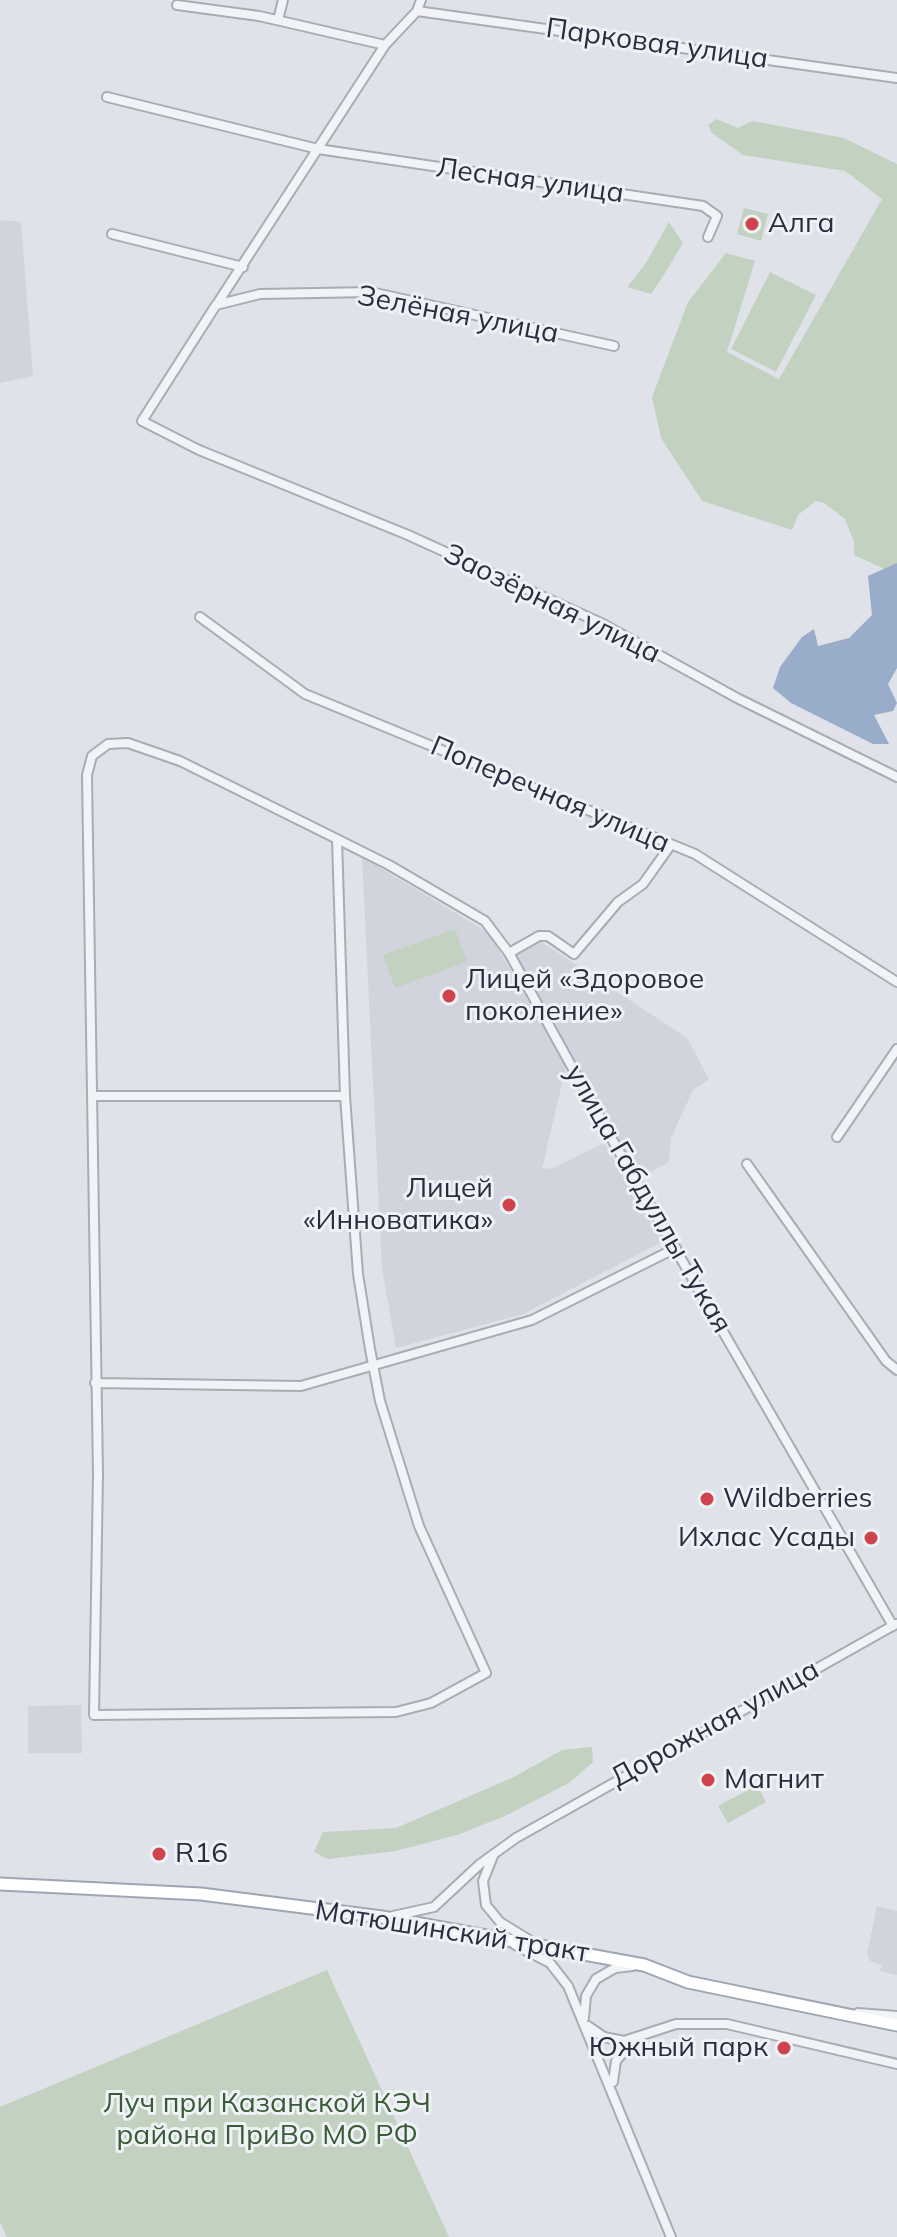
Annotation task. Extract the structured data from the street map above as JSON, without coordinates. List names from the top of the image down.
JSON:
{
  "streets": {
    "main road": ["Матюшинский тракт"],
    "street": [
      "Парковая улица",
      "Лесная улица",
      "Зелёная улица",
      "Заозёрная улица",
      "Поперечная улица",
      "улица Габдуллы Тукая",
      "Дорожная улица"
    ]
  },
  "crossings": [
    ["Зелёная улица", "Заозёрная улица"],
    ["улица Габдуллы Тукая", "Дорожная улица"],
    ["Дорожная улица", "Матюшинский тракт"]
  ],
  "parks": ["Луч при Казанской КЭЧ района ПриВо МО РФ"],
  "places": [
    "Алга",
    "Лицей «Здоровое поколение»",
    "Лицей «Инноватика»",
    "Wildberries",
    "Ихлас Усады",
    "Магнит",
    "R16",
    "Южный парк"
  ]
}
